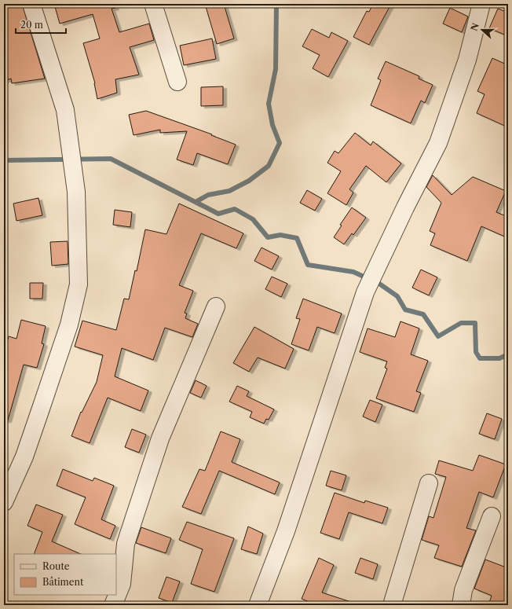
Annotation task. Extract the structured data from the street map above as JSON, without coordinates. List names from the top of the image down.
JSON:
{
  "legend": ["Route", "Bâtiment"],
  "scale_bar": "20 m",
  "north": "left"
}
